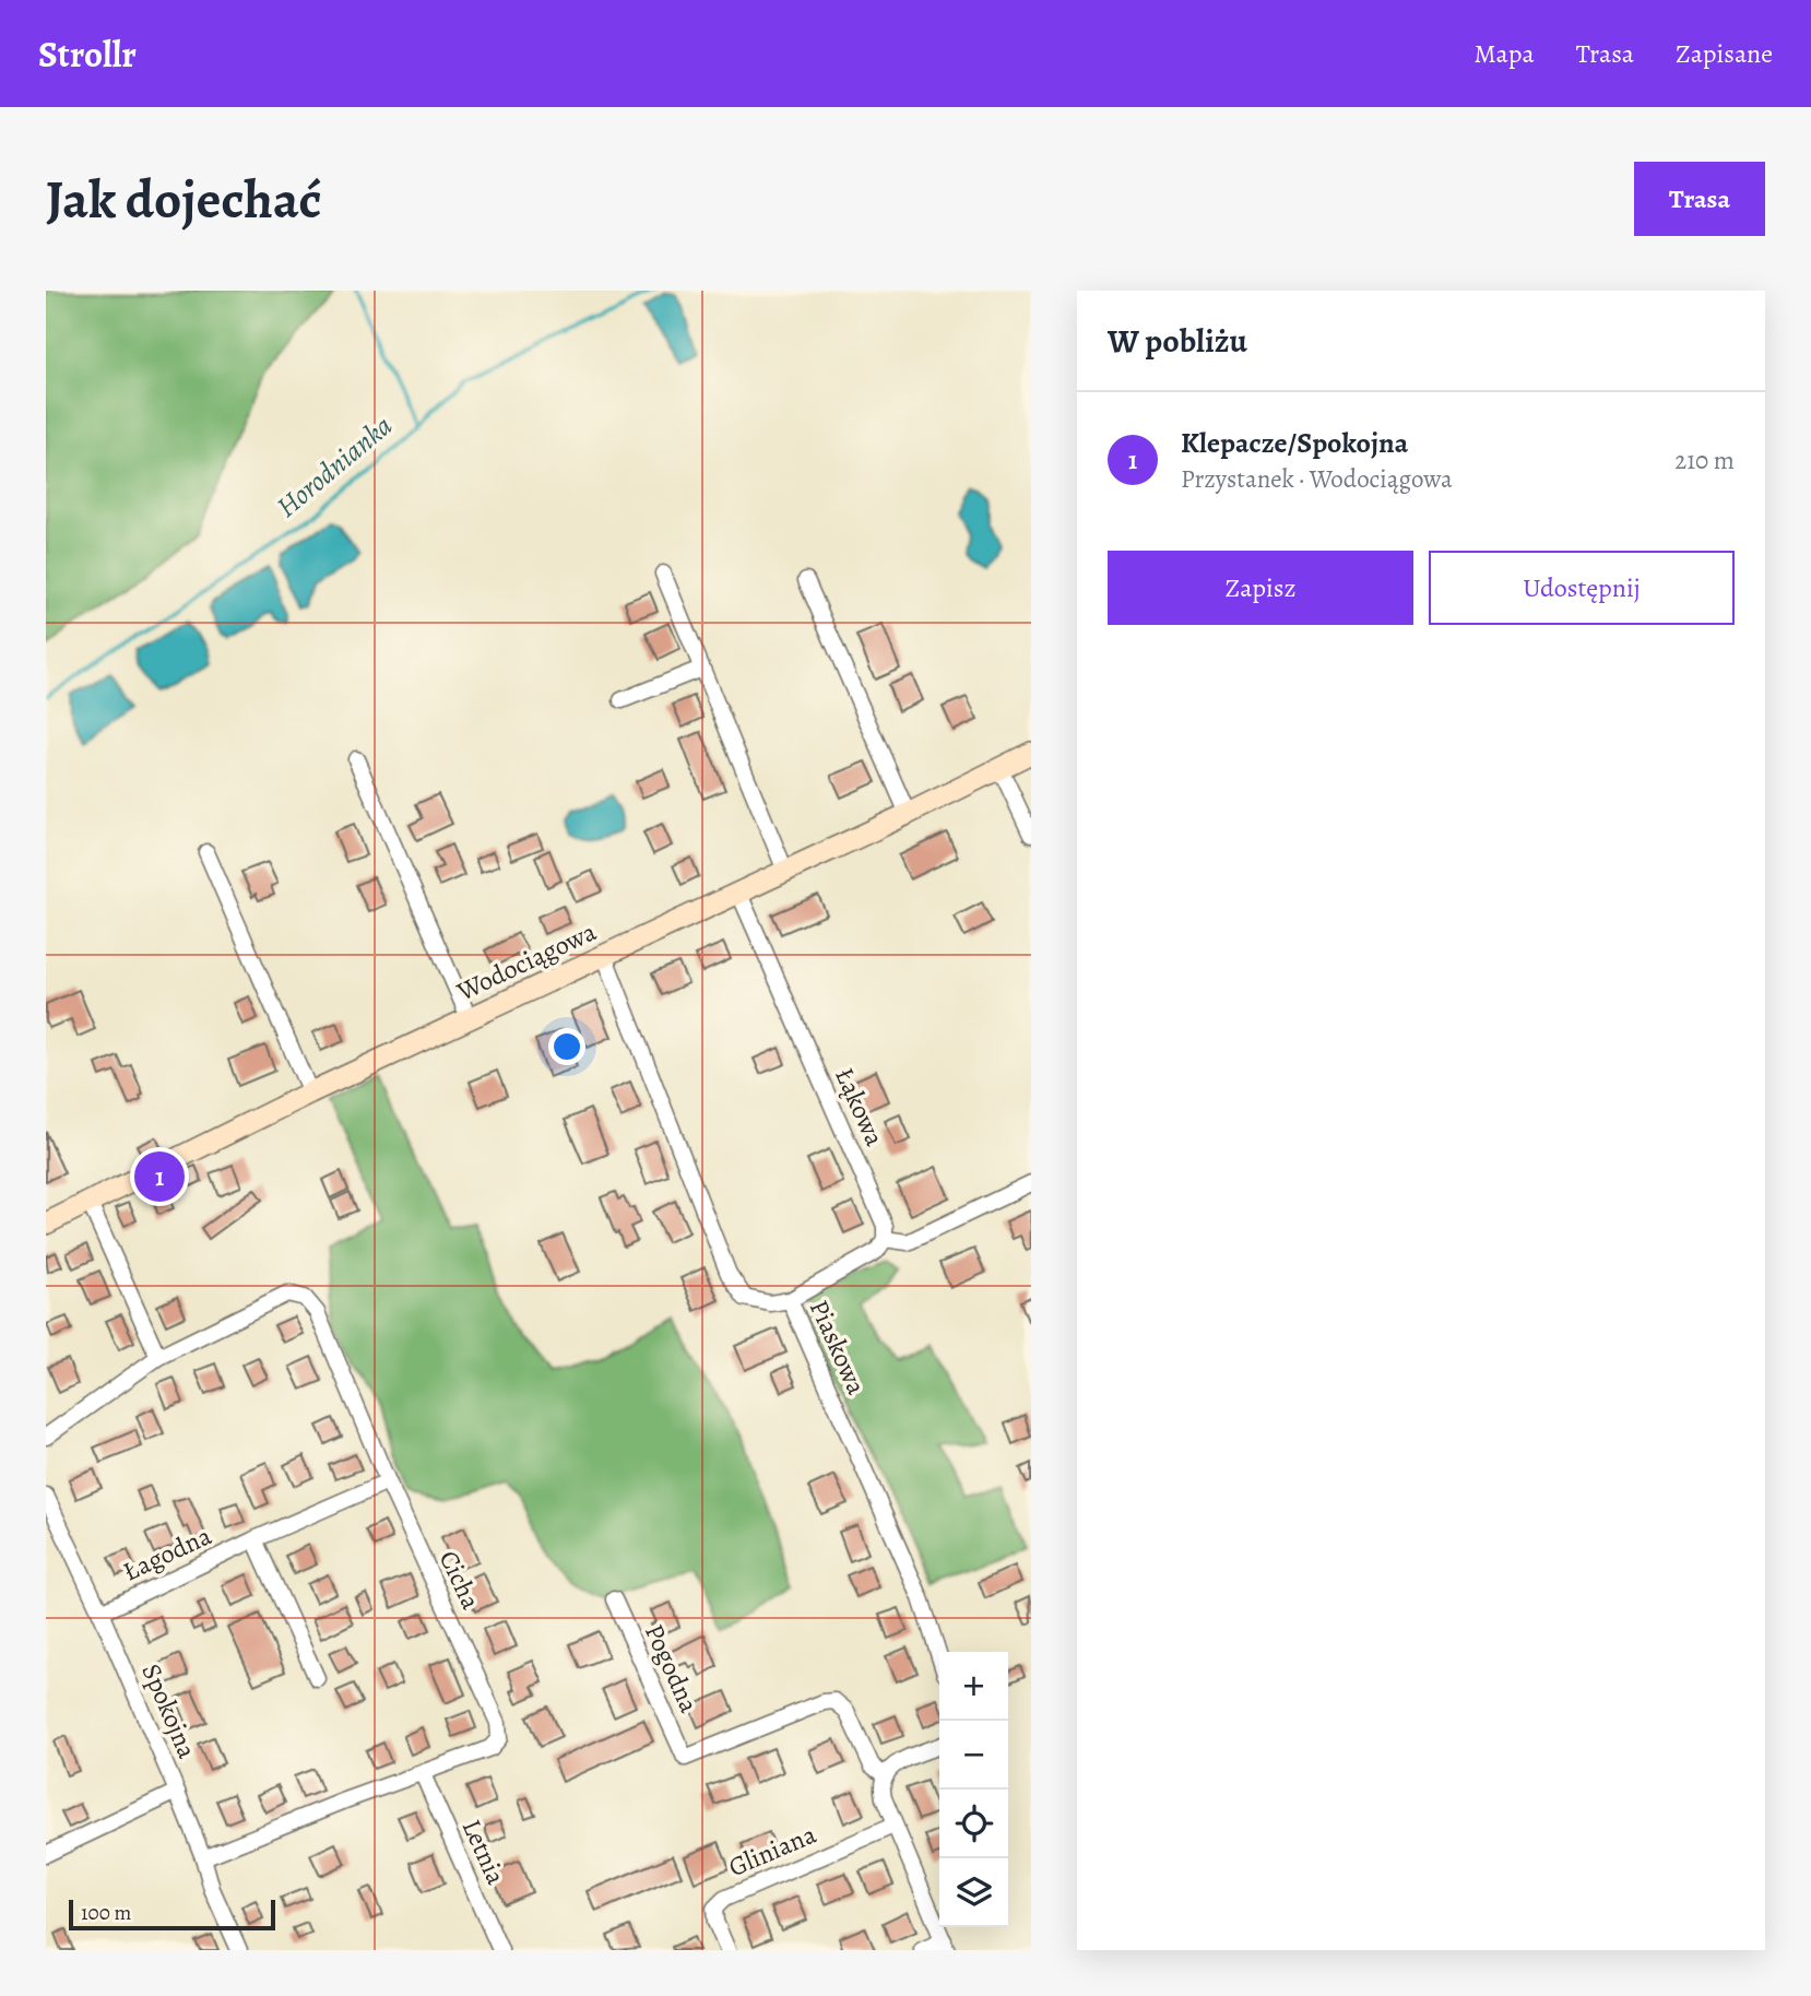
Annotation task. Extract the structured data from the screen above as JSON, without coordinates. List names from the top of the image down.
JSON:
{
  "streets": {
    "street": [
      "Wodociągowa",
      "Łąkowa",
      "Piaskowa",
      "Łagodna",
      "Cicha",
      "Pogodna",
      "Spokojna",
      "Gliniana",
      "Letnia"
    ]
  },
  "crossings": [
    ["Wodociągowa", "Łąkowa"],
    ["Wodociągowa", "Piaskowa"],
    ["Łagodna", "Cicha"],
    ["Łagodna", "Spokojna"],
    ["Cicha", "Spokojna"],
    ["Cicha", "Letnia"]
  ],
  "water": ["Horodnianka"],
  "scale_bar": "100 m",
  "page": {
    "header": "Strollr",
    "nav": ["Mapa", "Trasa", "Zapisane"],
    "buttons": [
      "Trasa",
      ["Zapisz", "Udostępnij"]
    ],
    "title": "Jak dojechać",
    "heading": "W pobliżu",
    "list": [
      {
        "mark": "1",
        "name": "Klepacze/Spokojna",
        "note": "Przystanek · Wodociągowa",
        "value": "210 m"
      }
    ],
    "pins": "1",
    "map_buttons": ["+", "−"],
    "scale": "100 m"
  }
}
